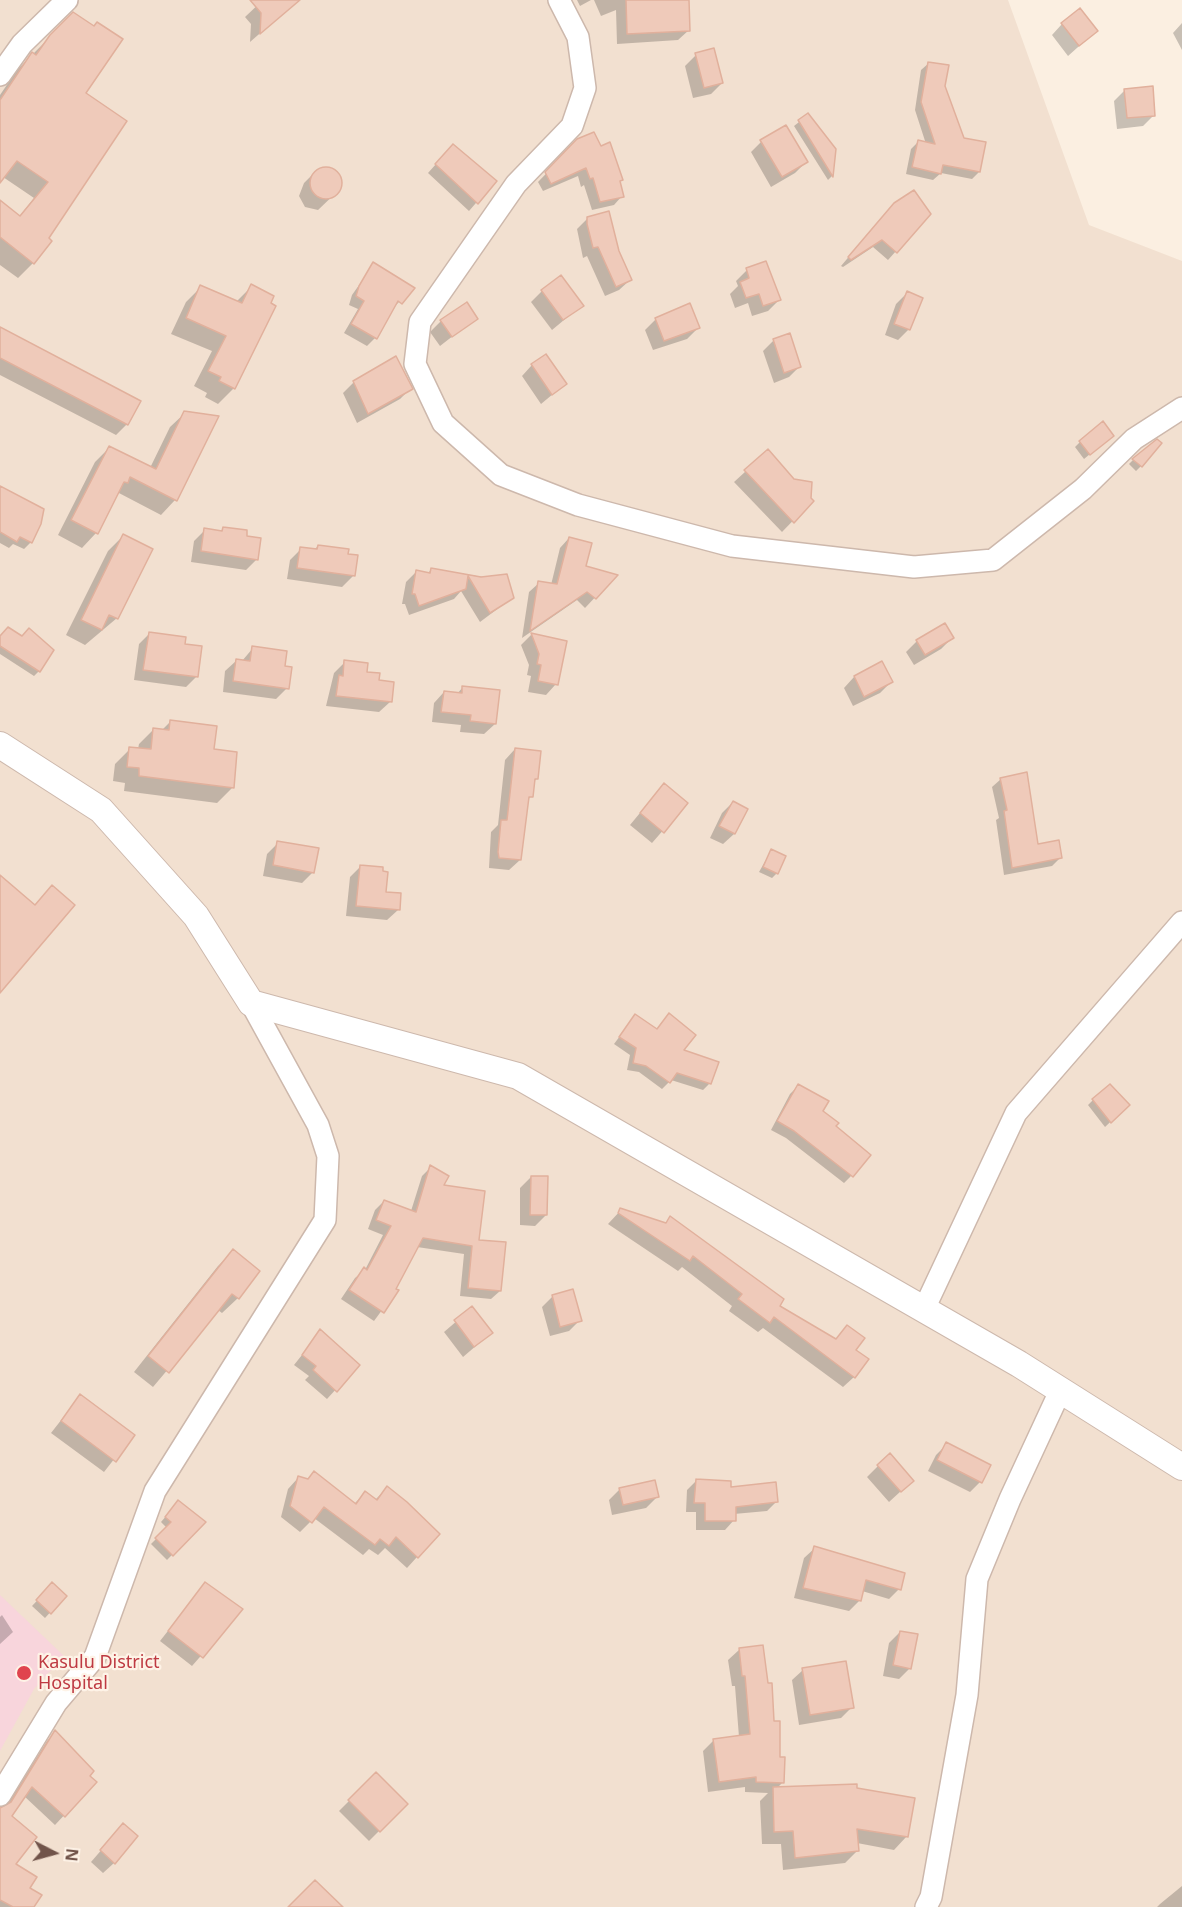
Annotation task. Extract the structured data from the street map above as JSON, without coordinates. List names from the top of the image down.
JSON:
{
  "places": ["Kasulu District Hospital"],
  "north": "right"
}
